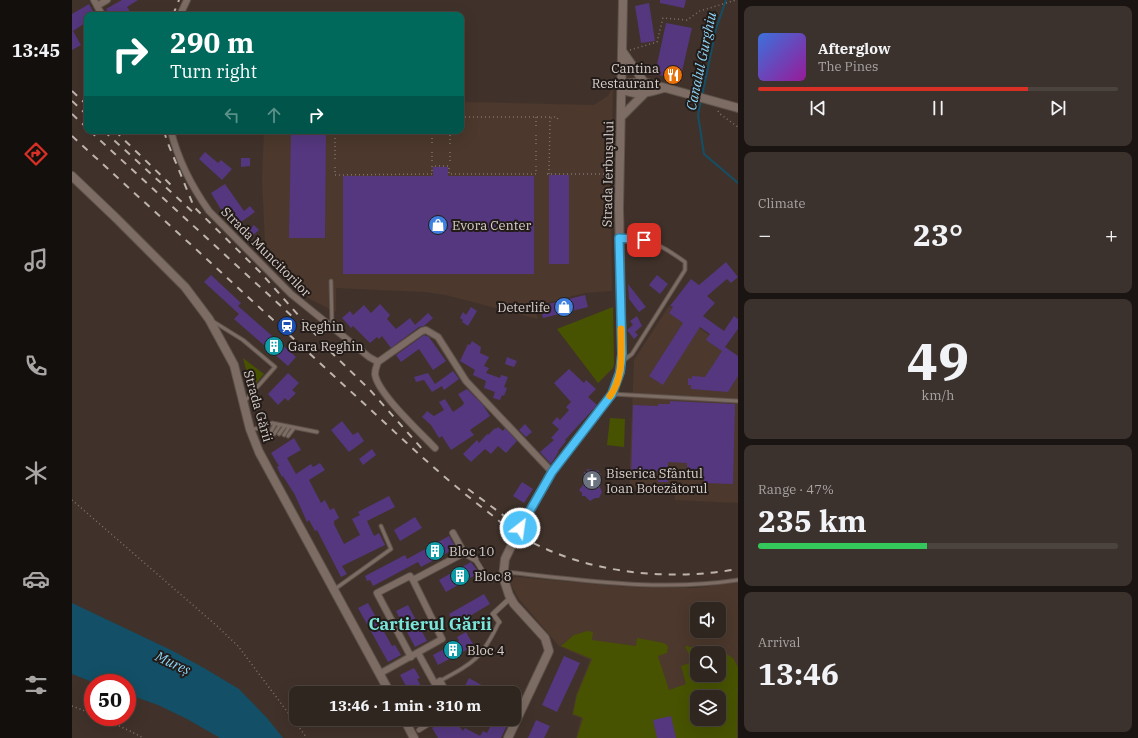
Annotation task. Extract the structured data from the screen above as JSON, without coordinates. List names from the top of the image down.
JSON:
{
  "streets": {
    "main road": ["Strada Ierbușului", "Strada Gării"],
    "street": ["Strada Muncitorilor"]
  },
  "districts": ["Cartierul Gării"],
  "water": ["Canalul Gurghiu", "Mureș"],
  "places": {
    "restaurant": ["Cantina Restaurant"],
    "shop": ["Evora Center", "Deterlife"],
    "station": ["Reghin"],
    "building": [
      "Gara Reghin",
      "Bloc 10",
      "Bloc 8",
      "Bloc 4"
    ],
    "church": ["Biserica Sfântul Ioan Botezătorul"]
  },
  "page": {
    "tabs": "13:45",
    "turn": ["290 m", "Turn right"],
    "song": ["Afterglow", "The Pines"],
    "tile": [
      "Climate",
      ["49", "km/h"],
      ["Range · 47%", "235 km"],
      ["Arrival", "13:46"]
    ],
    "heat": ["−", "23°", "+"],
    "limit": "50",
    "trip": "13:46 · 1 min · 310 m"
  }
}
